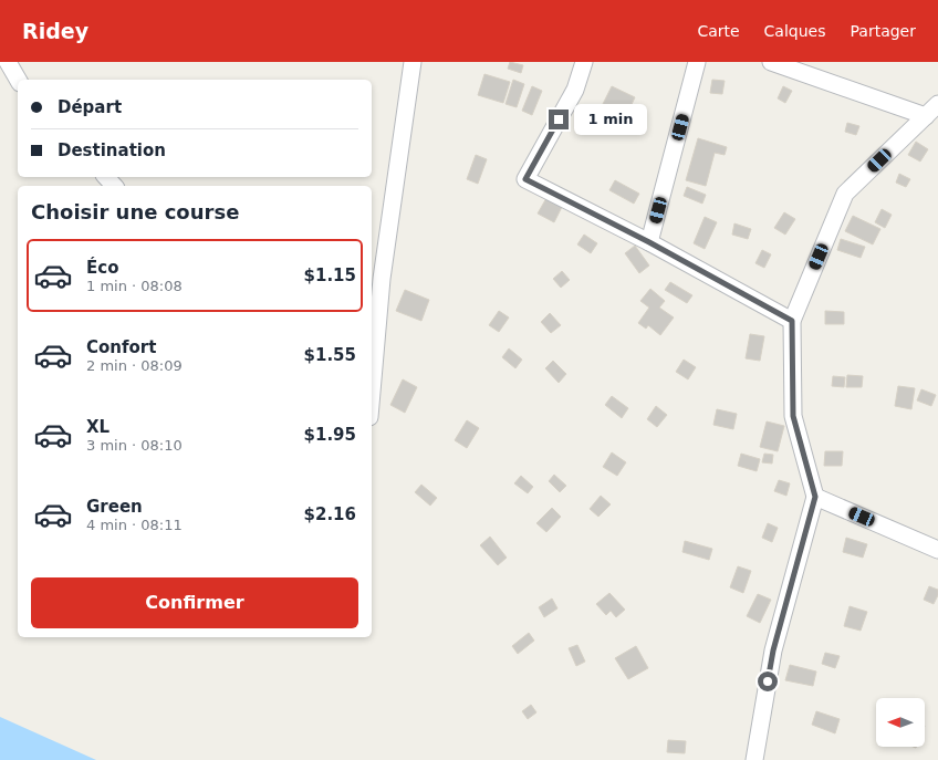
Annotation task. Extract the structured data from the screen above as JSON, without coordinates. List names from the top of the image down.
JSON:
{
  "north": "left",
  "page": {
    "header": "Ridey",
    "nav": ["Carte", "Calques", "Partager"],
    "banner": ["Départ", "Destination"],
    "bubble": "1 min",
    "heading": "Choisir une course",
    "list": [
      {
        "name": "Éco",
        "note": "1 min · 08:08",
        "value": "$1.15"
      },
      {
        "name": "Confort",
        "note": "2 min · 08:09",
        "value": "$1.55"
      },
      {
        "name": "XL",
        "note": "3 min · 08:10",
        "value": "$1.95"
      },
      {
        "name": "Green",
        "note": "4 min · 08:11",
        "value": "$2.16"
      }
    ],
    "buttons": "Confirmer"
  }
}
